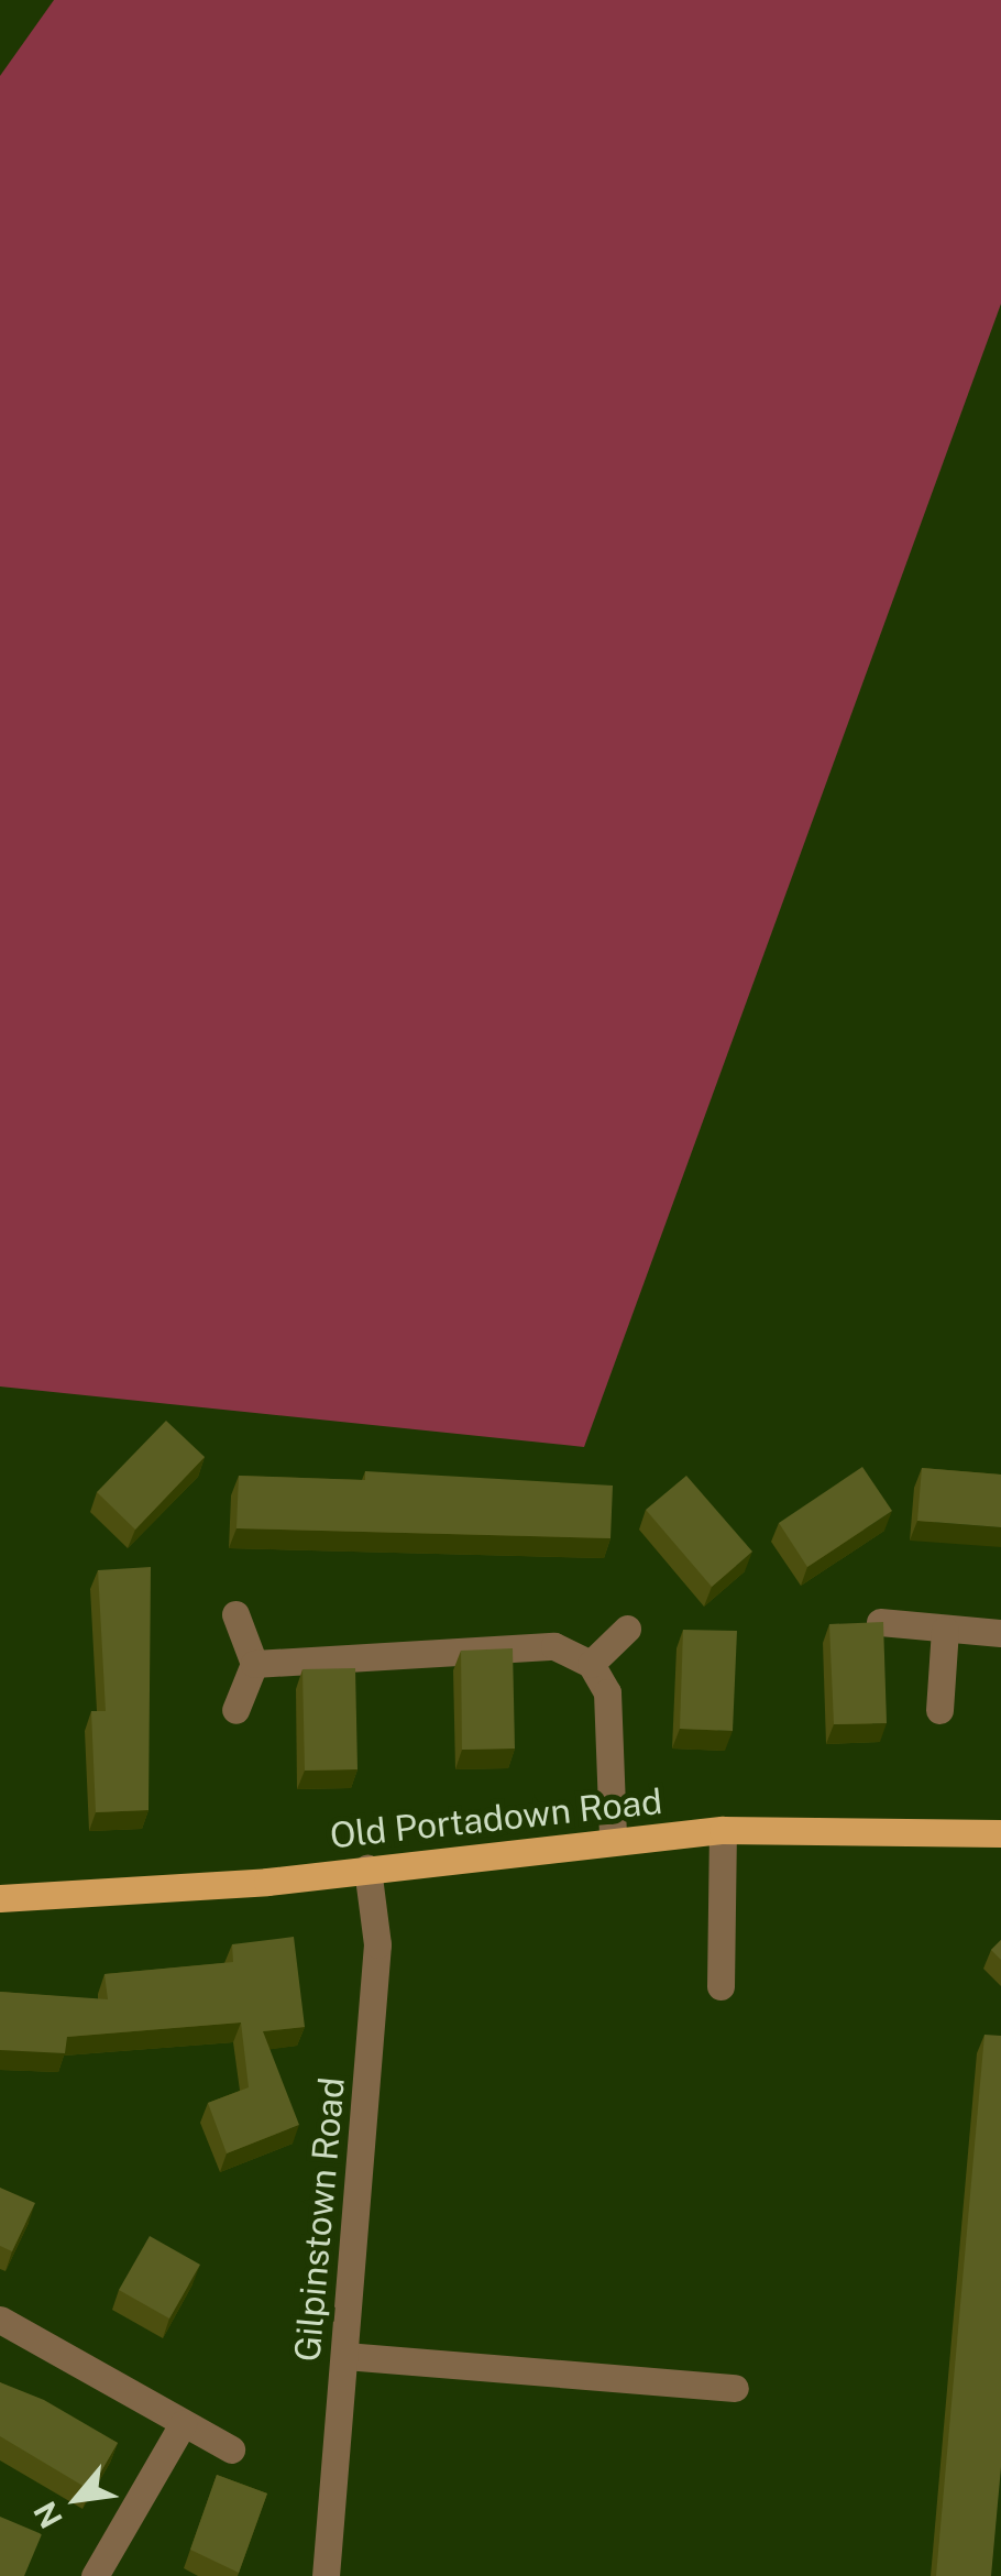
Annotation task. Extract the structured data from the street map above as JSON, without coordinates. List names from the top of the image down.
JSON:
{
  "streets": {
    "main road": ["Old Portadown Road"],
    "street": ["Gilpinstown Road"]
  },
  "crossings": [
    ["Old Portadown Road", "Gilpinstown Road"]
  ],
  "north": "bottom left"
}
